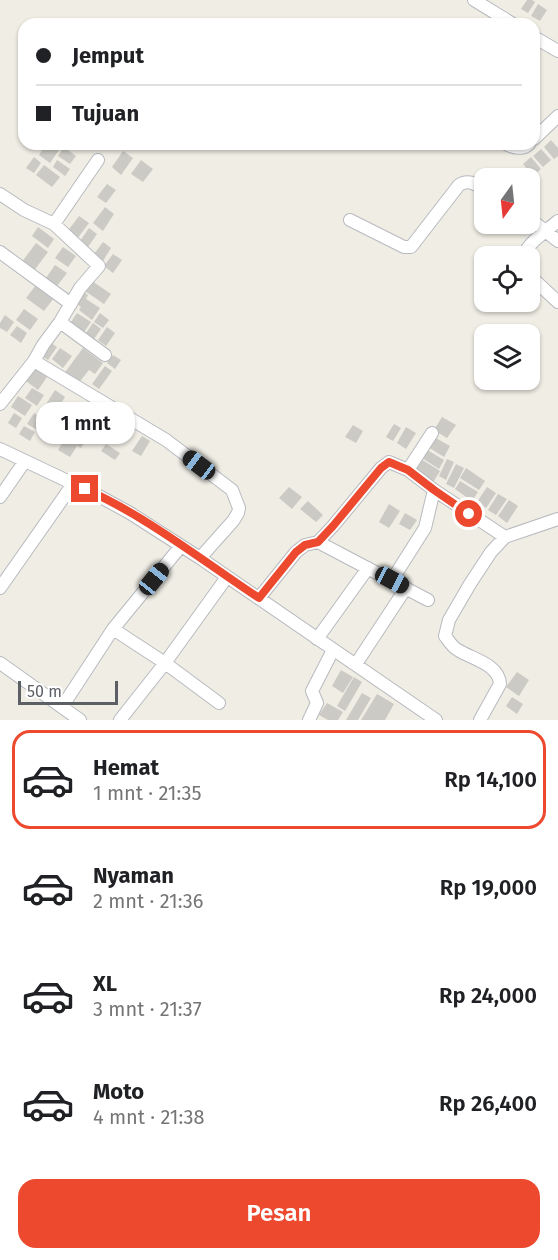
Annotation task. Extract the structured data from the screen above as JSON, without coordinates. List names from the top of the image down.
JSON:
{
  "scale_bar": "50 m",
  "north": "bottom",
  "page": {
    "banner": ["Jemput", "Tujuan"],
    "bubble": "1 mnt",
    "scale": "50 m",
    "list": [
      {
        "name": "Hemat",
        "note": "1 mnt · 21:35",
        "value": "Rp 14,100"
      },
      {
        "name": "Nyaman",
        "note": "2 mnt · 21:36",
        "value": "Rp 19,000"
      },
      {
        "name": "XL",
        "note": "3 mnt · 21:37",
        "value": "Rp 24,000"
      },
      {
        "name": "Moto",
        "note": "4 mnt · 21:38",
        "value": "Rp 26,400"
      }
    ],
    "buttons": "Pesan"
  }
}
